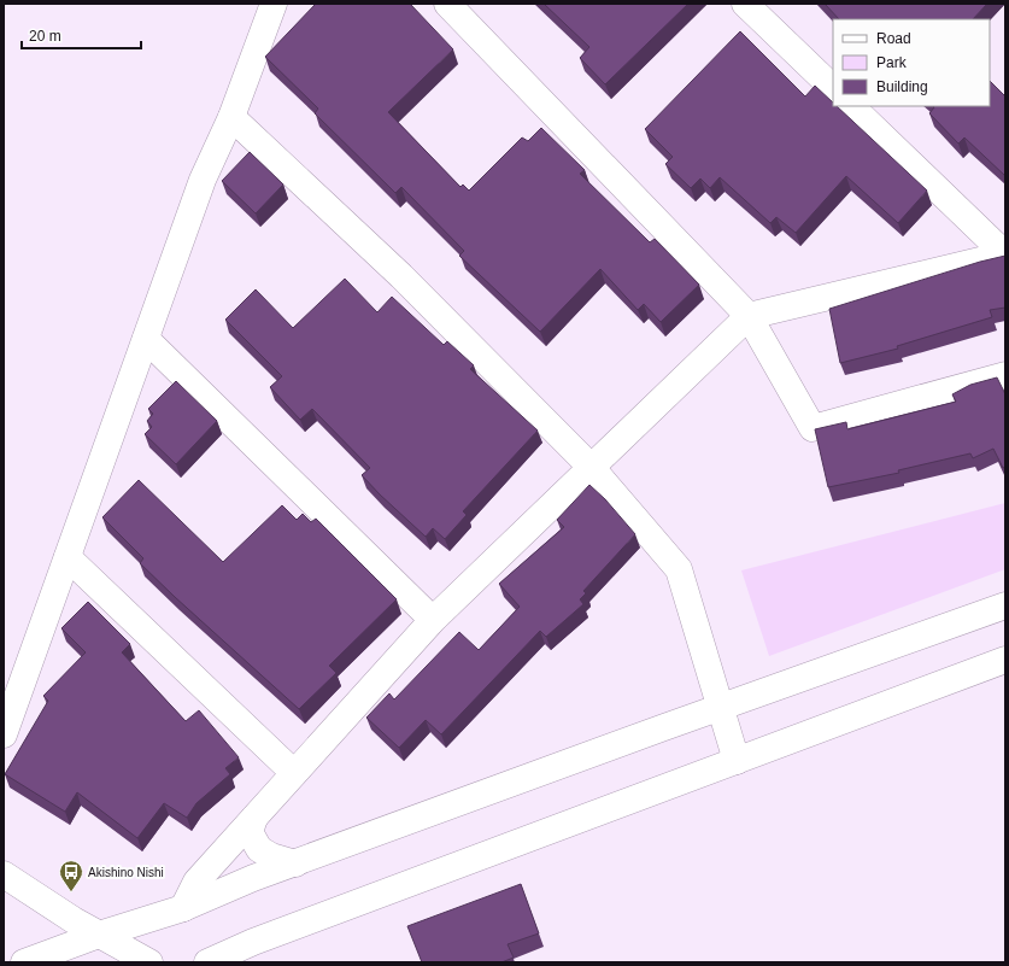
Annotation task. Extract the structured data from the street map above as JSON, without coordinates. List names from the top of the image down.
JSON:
{
  "places": {
    "bus stop": ["Akishino Nishi"]
  },
  "legend": ["Road", "Park", "Building"],
  "scale_bar": "20 m"
}
